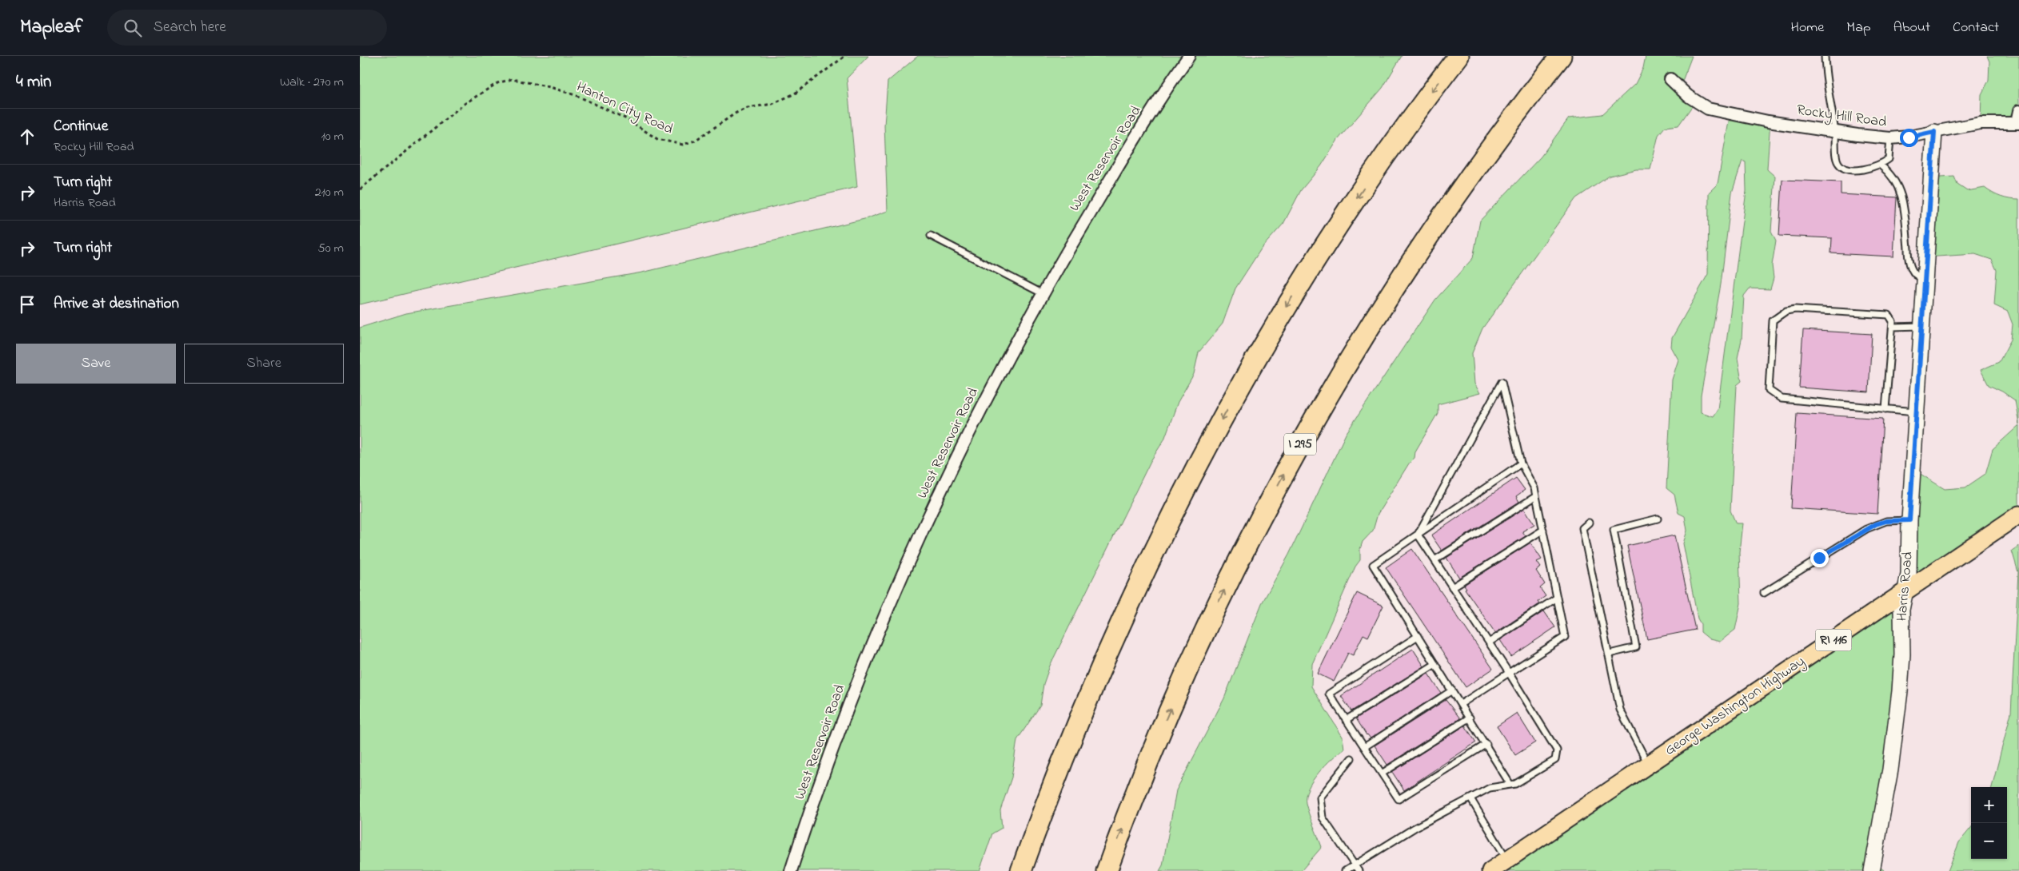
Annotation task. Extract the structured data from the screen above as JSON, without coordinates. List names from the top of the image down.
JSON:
{
  "streets": {
    "highway": ["I 295"],
    "main road": ["RI 116", "George Washington Highway"],
    "street": ["Rocky Hill Road", "West Reservoir Road", "Harris Road"],
    "path": ["Hanton City Road"]
  },
  "crossings": [
    ["Rocky Hill Road", "Harris Road"],
    ["Harris Road", "George Washington Highway"]
  ],
  "page": {
    "header": "Mapleaf",
    "search": "Search here",
    "nav": [
      "Home",
      "Map",
      "About",
      "Contact"
    ],
    "heading": ["4 min", "Walk · 270 m"],
    "list": [
      ["Continue", "Rocky Hill Road", "10 m"],
      ["Turn right", "Harris Road", "210 m"],
      ["Turn right", "50 m"],
      "Arrive at destination"
    ],
    "buttons": ["Save", "Share"],
    "map_buttons": ["+", "−"]
  }
}
